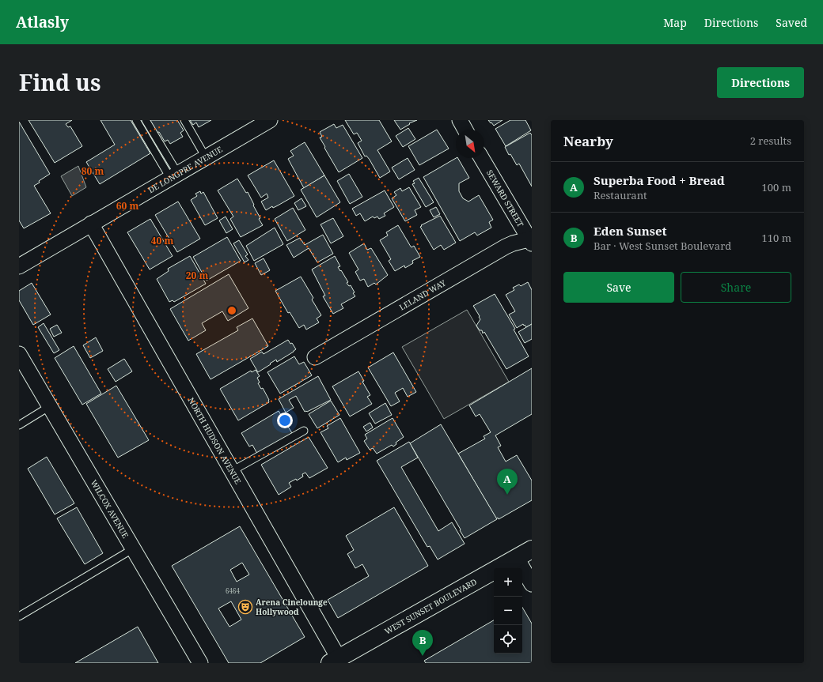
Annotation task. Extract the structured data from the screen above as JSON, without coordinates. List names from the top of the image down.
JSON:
{
  "streets": {
    "main road": ["WEST SUNSET BOULEVARD"],
    "street": [
      "DE LONGPRE AVENUE",
      "SEWARD STREET",
      "LELAND WAY",
      "NORTH HUDSON AVENUE",
      "WILCOX AVENUE"
    ]
  },
  "crossings": [
    ["DE LONGPRE AVENUE", "NORTH HUDSON AVENUE"],
    ["SEWARD STREET", "LELAND WAY"],
    ["NORTH HUDSON AVENUE", "WEST SUNSET BOULEVARD"]
  ],
  "places": {
    "theatre": ["Arena Cinelounge Hollywood"]
  },
  "house_numbers": ["6464"],
  "north": "bottom right",
  "page": {
    "header": "Atlasly",
    "nav": ["Map", "Directions", "Saved"],
    "title": "Find us",
    "buttons": [
      "Directions",
      ["Save", "Share"]
    ],
    "heading": ["Nearby", "2 results"],
    "list": [
      {
        "mark": "A",
        "name": "Superba Food + Bread",
        "note": "Restaurant",
        "value": "100 m"
      },
      {
        "mark": "B",
        "name": "Eden Sunset",
        "note": "Bar · West Sunset Boulevard",
        "value": "110 m"
      }
    ],
    "pins": ["A", "B"],
    "map_buttons": ["+", "−"]
  },
  "rings": [
    "80 m",
    "60 m",
    "40 m",
    "20 m"
  ]
}
